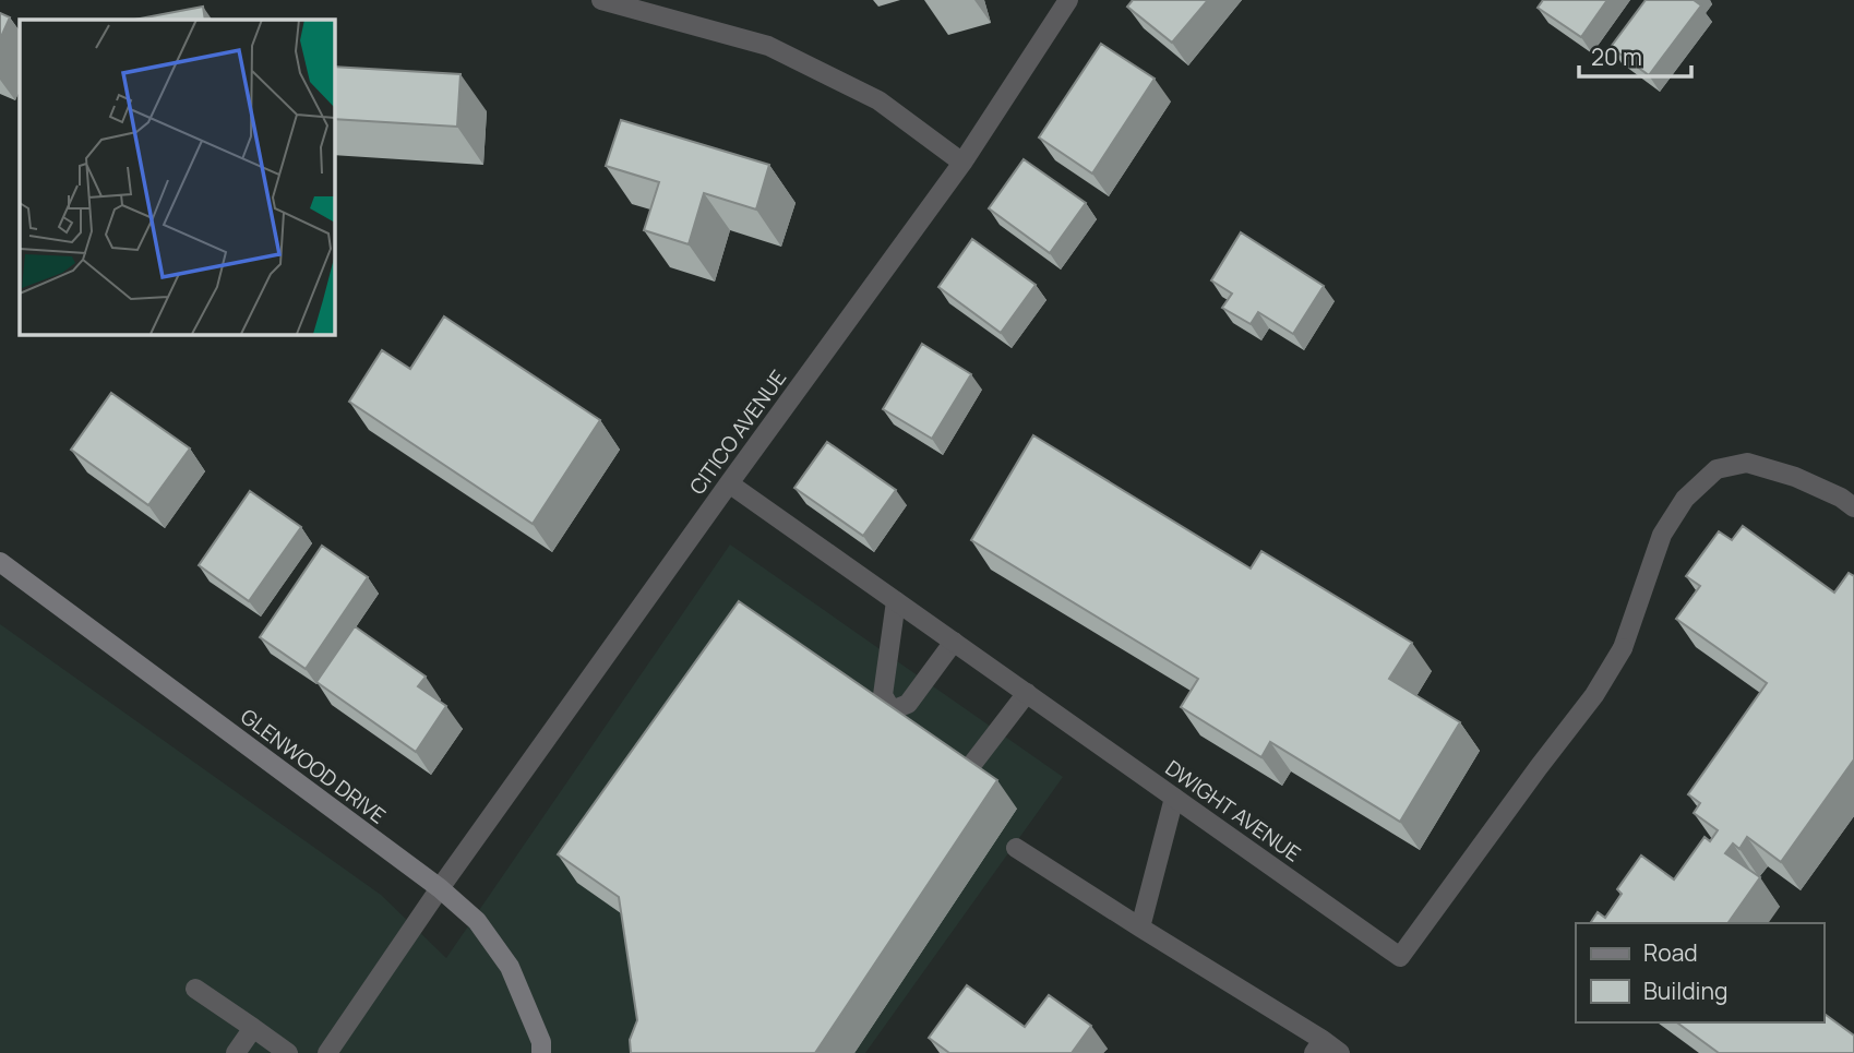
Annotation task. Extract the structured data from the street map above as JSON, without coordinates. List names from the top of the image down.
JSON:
{
  "streets": {
    "street": ["CITICO AVENUE", "GLENWOOD DRIVE", "DWIGHT AVENUE"]
  },
  "crossings": [
    ["CITICO AVENUE", "GLENWOOD DRIVE"],
    ["CITICO AVENUE", "DWIGHT AVENUE"]
  ],
  "legend": ["Road", "Building"],
  "scale_bar": "20 m"
}
